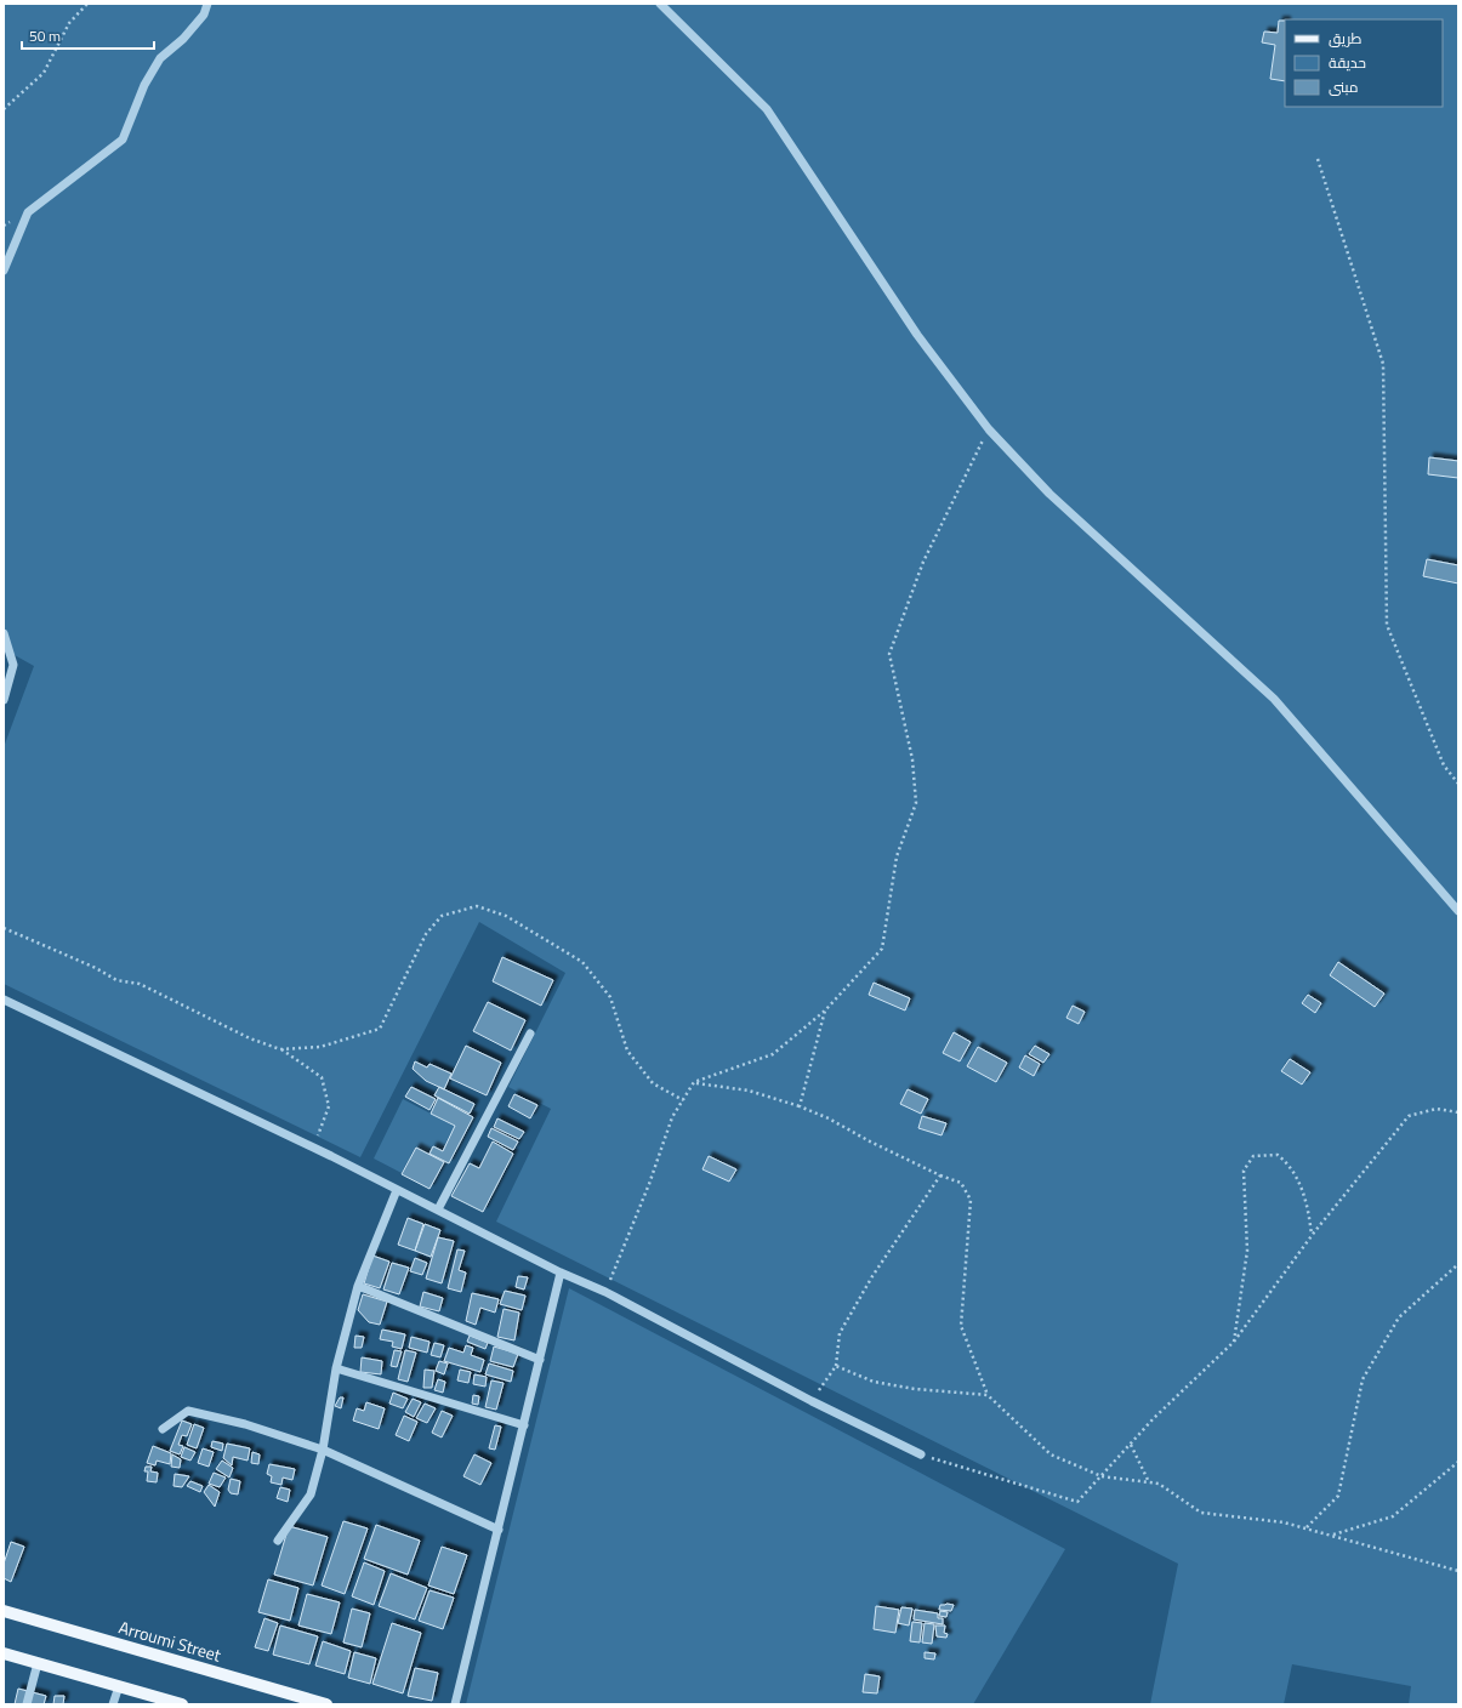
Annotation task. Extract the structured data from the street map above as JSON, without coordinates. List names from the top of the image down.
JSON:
{
  "streets": {
    "main road": ["Arroumi Street"]
  },
  "legend": ["طريق", "حديقة", "مبنى"],
  "scale_bar": "50 m"
}
